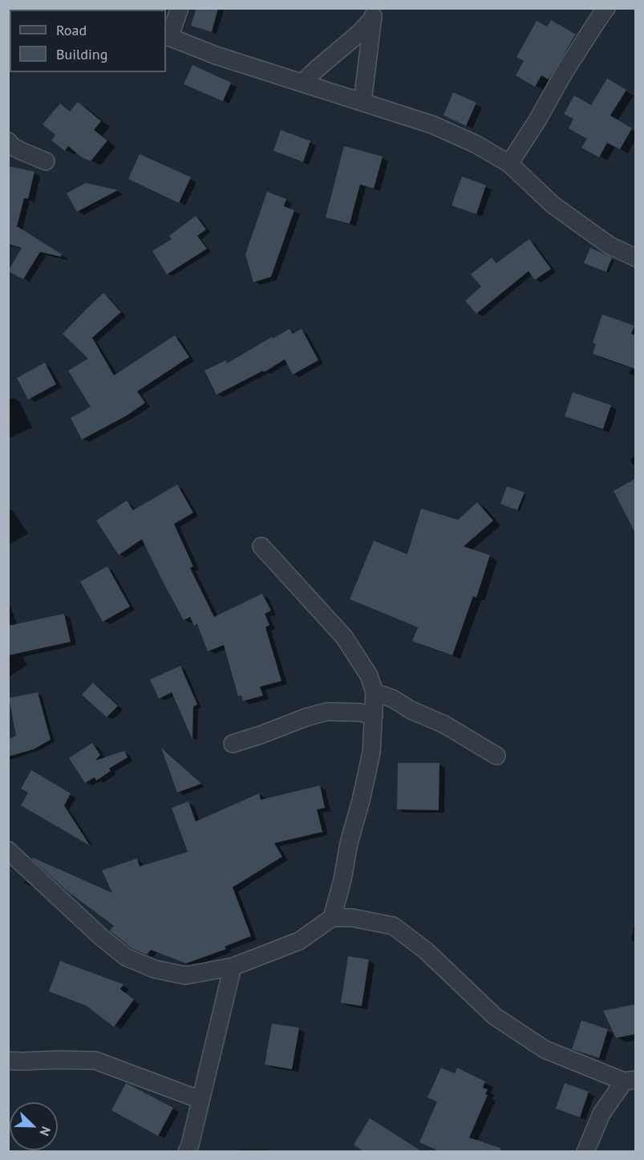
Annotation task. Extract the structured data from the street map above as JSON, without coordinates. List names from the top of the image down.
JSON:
{
  "legend": ["Road", "Building"],
  "north": "bottom right"
}
